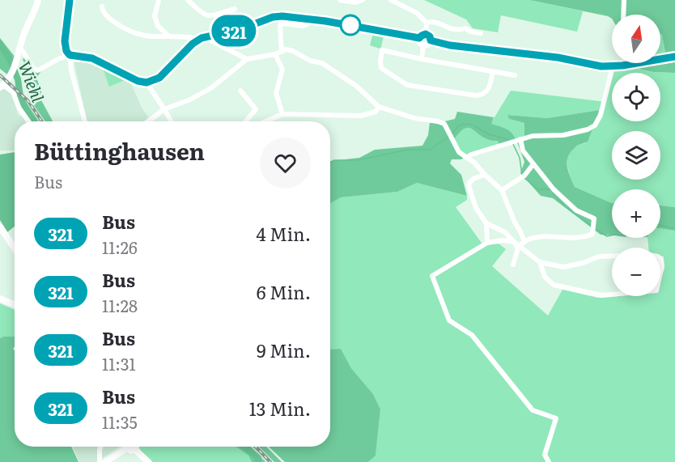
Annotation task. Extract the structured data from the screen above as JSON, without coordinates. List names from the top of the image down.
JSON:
{
  "water": ["Wiehl"],
  "lines": ["bus line 321"],
  "north": "top",
  "page": {
    "on_map": "321",
    "map_buttons": ["+", "−"],
    "heading": ["Büttinghausen", "Bus"],
    "list": [
      {
        "mark": "321",
        "name": "Bus",
        "note": "11:26",
        "value": "4 Min."
      },
      {
        "mark": "321",
        "name": "Bus",
        "note": "11:28",
        "value": "6 Min."
      },
      {
        "mark": "321",
        "name": "Bus",
        "note": "11:31",
        "value": "9 Min."
      },
      {
        "mark": "321",
        "name": "Bus",
        "note": "11:35",
        "value": "13 Min."
      }
    ]
  }
}
